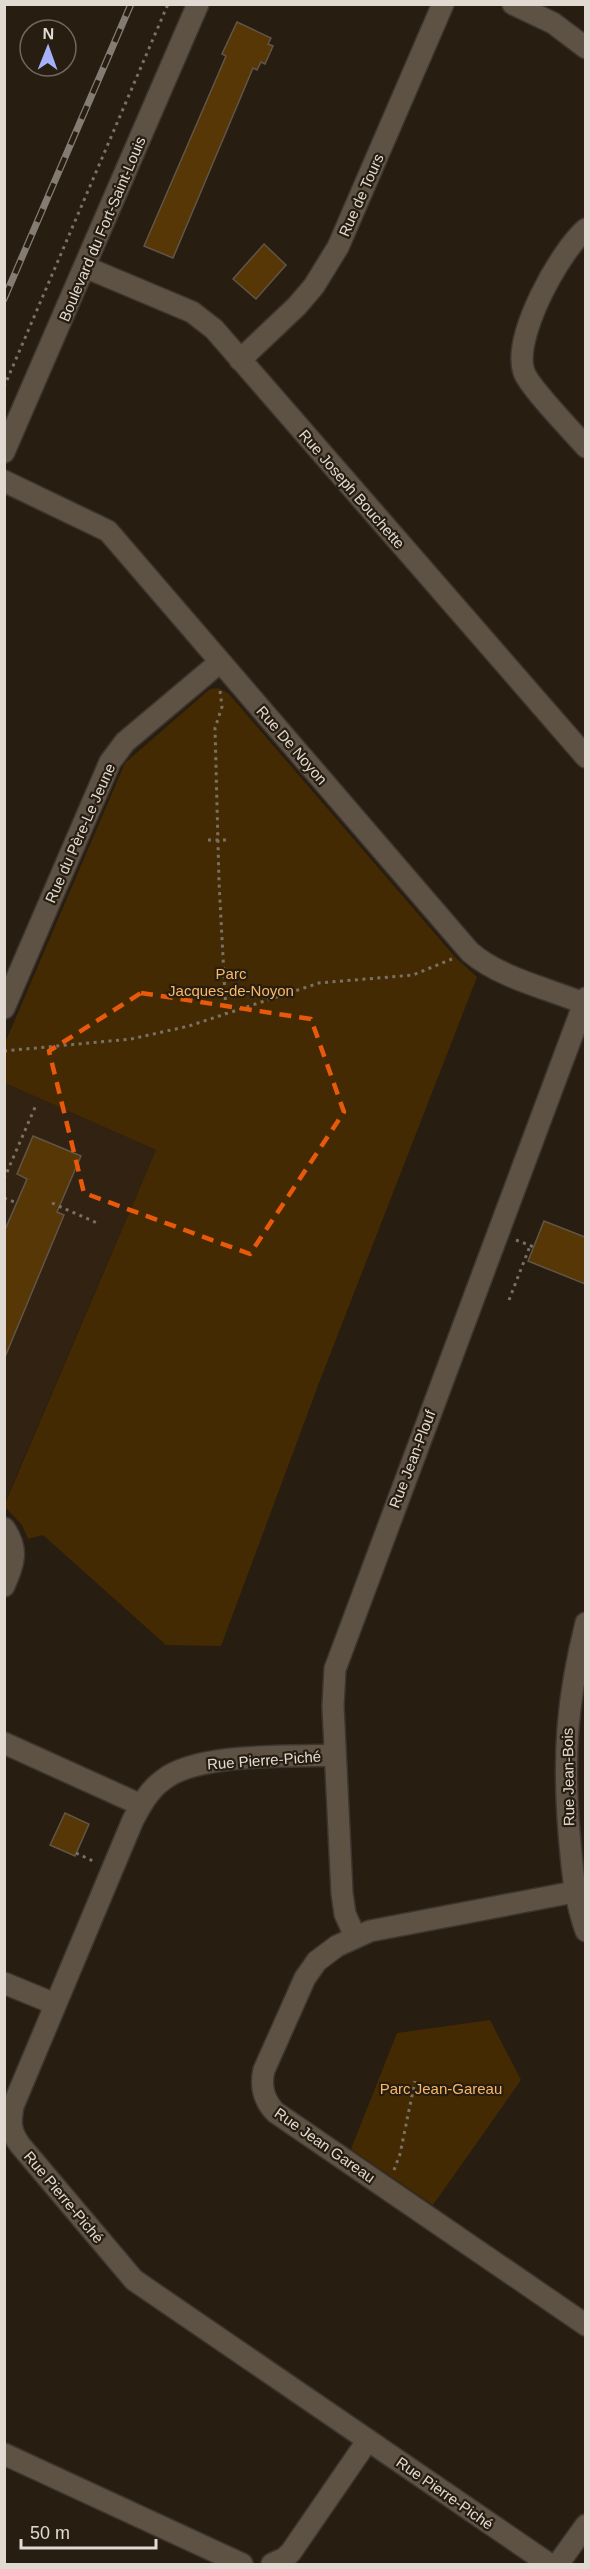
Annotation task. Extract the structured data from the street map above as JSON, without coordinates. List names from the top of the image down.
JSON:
{
  "streets": {
    "street": [
      "Rue de Tours",
      "Boulevard du Fort-Saint-Louis",
      "Rue Joseph Bouchette",
      "Rue De Noyon",
      "Rue du Père-Le Jeune",
      "Rue Jean-Plouf",
      "Rue Pierre-Piché",
      "Rue Jean-Bois",
      "Rue Jean Gareau"
    ]
  },
  "crossings": [
    ["Rue de Tours", "Rue Joseph Bouchette"],
    ["Boulevard du Fort-Saint-Louis", "Rue Joseph Bouchette"],
    ["Rue De Noyon", "Rue du Père-Le Jeune"],
    ["Rue De Noyon", "Rue Jean-Plouf"],
    ["Rue Jean-Plouf", "Rue Pierre-Piché"],
    ["Rue Jean-Plouf", "Rue Jean Gareau"],
    ["Rue Jean-Bois", "Rue Jean Gareau"]
  ],
  "parks": ["Parc Jacques-de-Noyon", "Parc Jean-Gareau"],
  "scale_bar": "50 m",
  "north": "top"
}
